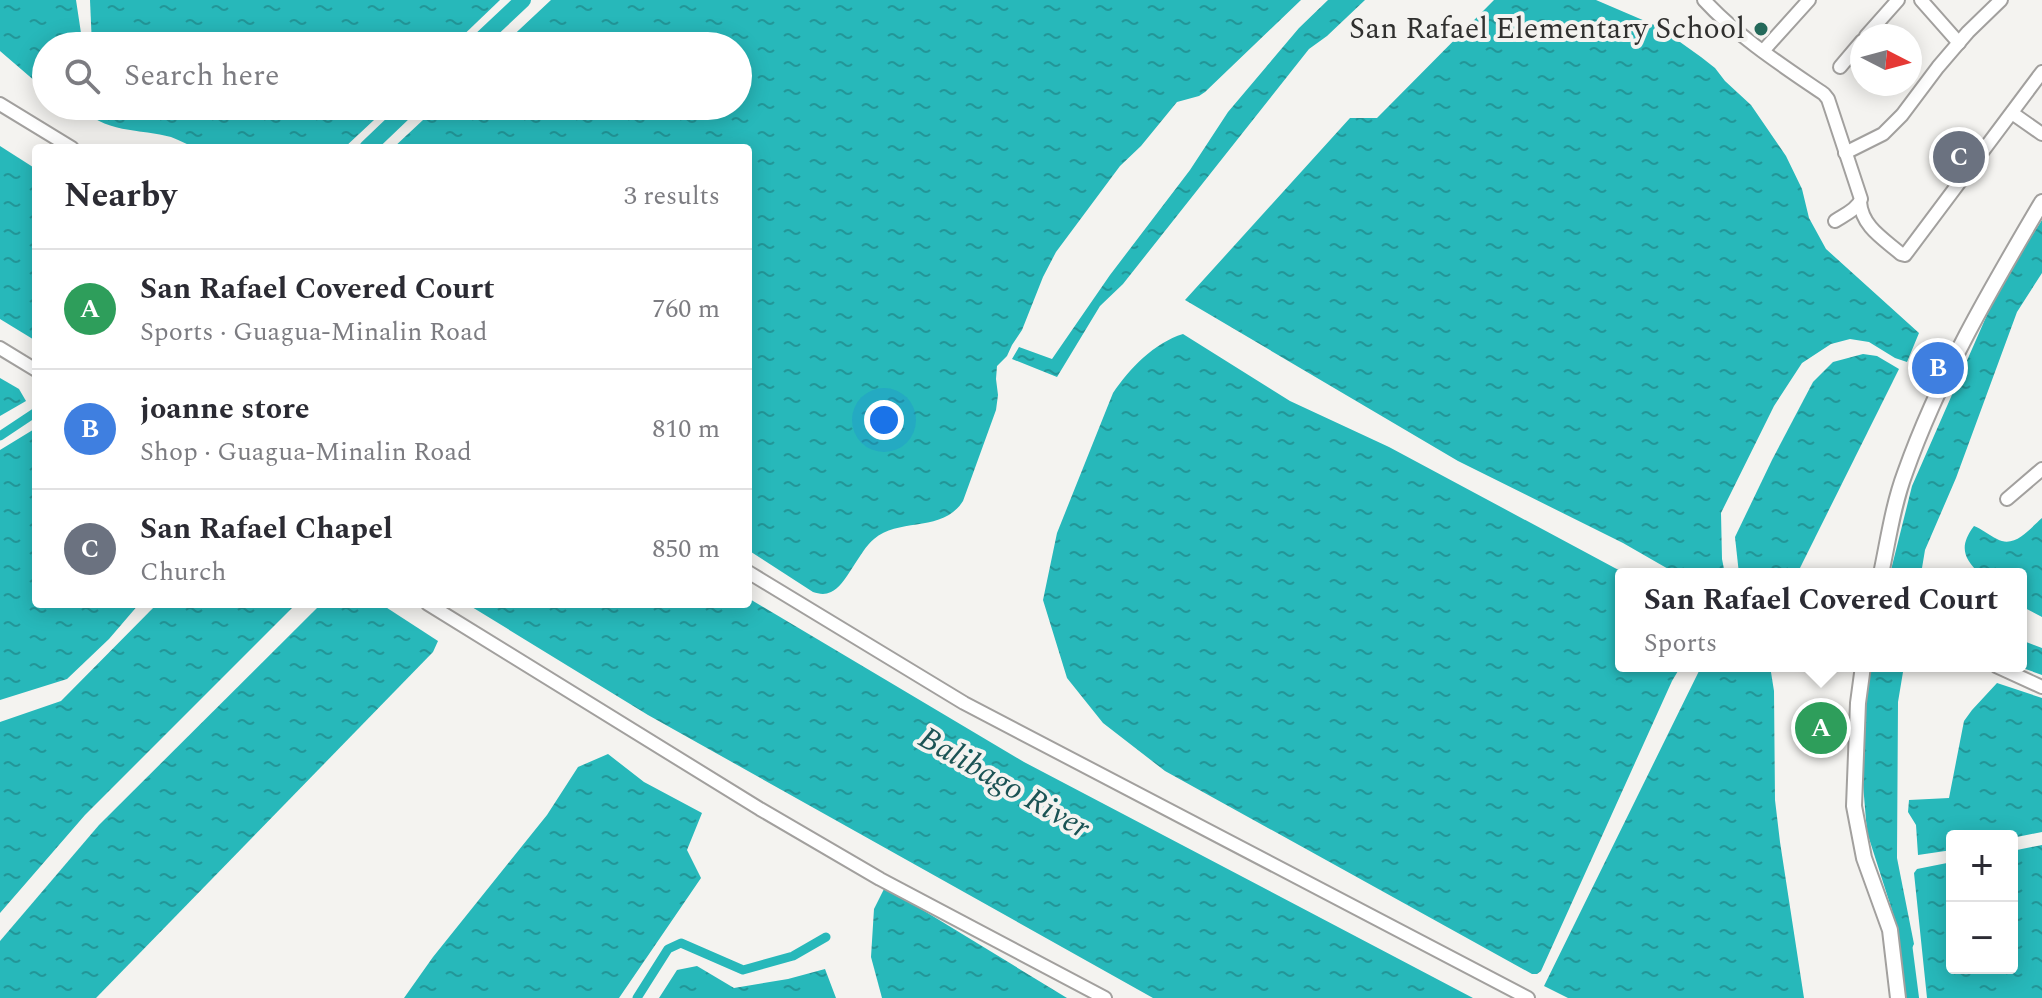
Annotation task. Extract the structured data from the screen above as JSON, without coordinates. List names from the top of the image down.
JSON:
{
  "water": ["Balibago River"],
  "places": ["San Rafael Elementary School"],
  "north": "right",
  "page": {
    "search": "Search here",
    "pins": ["C", "B", "A"],
    "heading": ["Nearby", "3 results"],
    "list": [
      {
        "mark": "A",
        "name": "San Rafael Covered Court",
        "note": "Sports · Guagua-Minalin Road",
        "value": "760 m"
      },
      {
        "mark": "B",
        "name": "joanne store",
        "note": "Shop · Guagua-Minalin Road",
        "value": "810 m"
      },
      {
        "mark": "C",
        "name": "San Rafael Chapel",
        "note": "Church",
        "value": "850 m"
      }
    ],
    "popup": ["San Rafael Covered Court", "Sports"],
    "map_buttons": ["+", "−"]
  }
}
